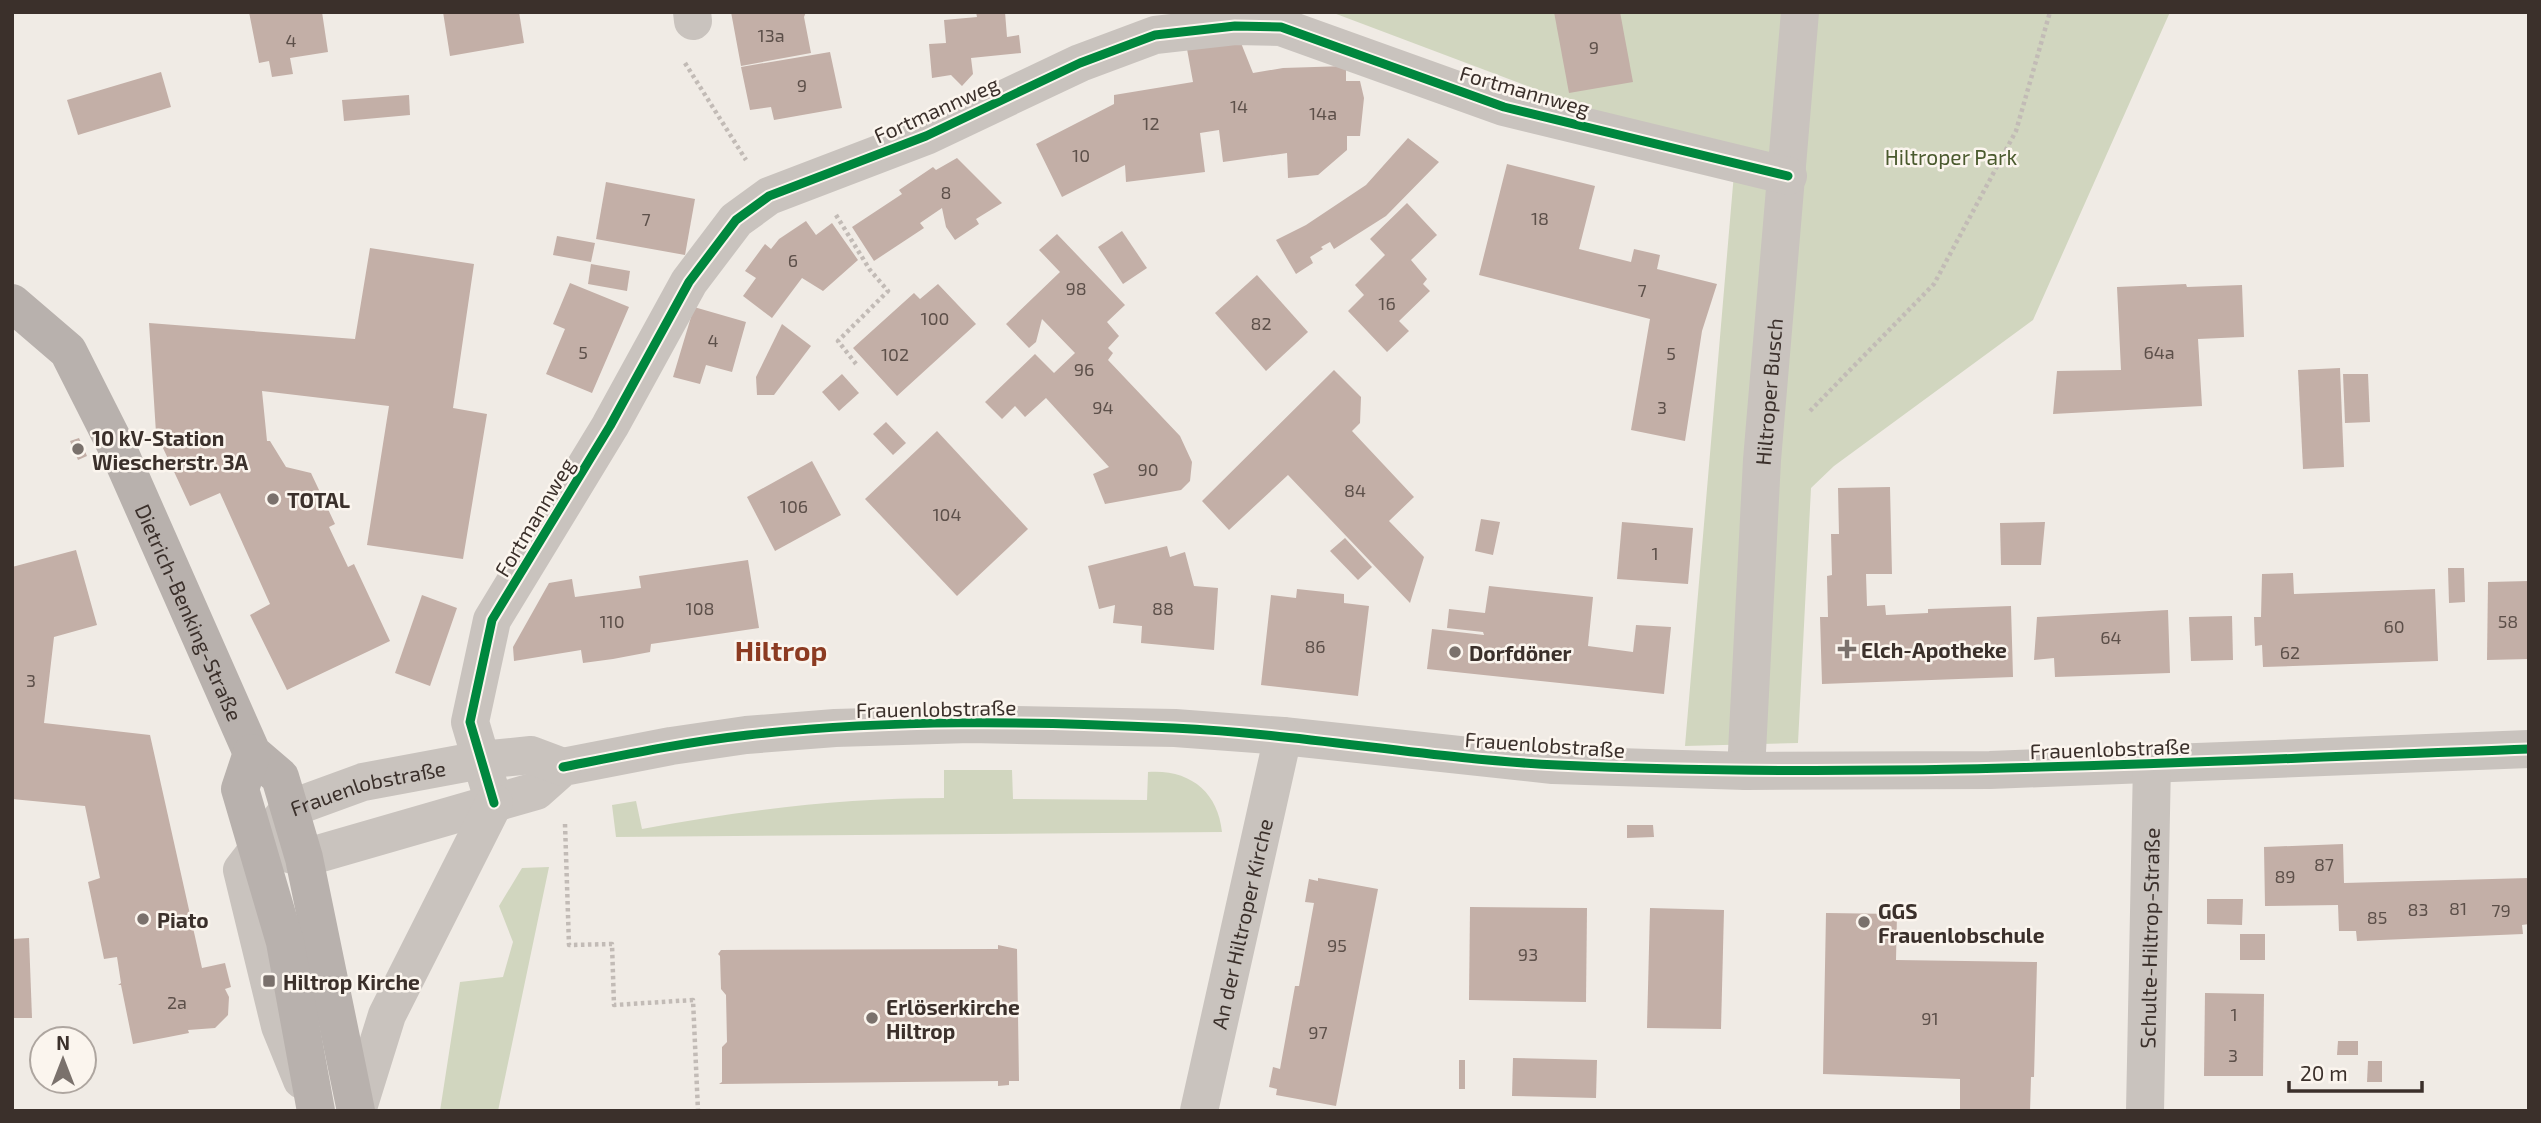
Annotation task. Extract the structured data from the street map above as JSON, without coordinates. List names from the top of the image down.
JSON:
{
  "streets": {
    "main road": ["Dietrich-Benking-Straße"],
    "street": [
      "Fortmannweg",
      "Hiltroper Busch",
      "Frauenlobstraße",
      "An der Hiltroper Kirche",
      "Schulte-Hiltrop-Straße"
    ]
  },
  "crossings": [
    ["Fortmannweg", "Hiltroper Busch"],
    ["Fortmannweg", "Frauenlobstraße"],
    ["Hiltroper Busch", "Frauenlobstraße"],
    ["Dietrich-Benking-Straße", "Frauenlobstraße"],
    ["Frauenlobstraße", "An der Hiltroper Kirche"],
    ["Frauenlobstraße", "Schulte-Hiltrop-Straße"]
  ],
  "districts": ["Hiltrop"],
  "parks": ["Hiltroper Park"],
  "places": {
    "other": [
      "10 kV-Station Wiescherstr. 3A",
      "TOTAL",
      "Dorfdöner",
      "Piato",
      "GGS Frauenlobschule",
      "Erlöserkirche Hiltrop"
    ],
    "health": ["Elch-Apotheke"],
    "transit": ["Hiltrop Kirche"]
  },
  "house_numbers": [
    "13a",
    "4",
    "9",
    "9",
    "14",
    "14a",
    "12",
    "10",
    "8",
    "18",
    "7",
    "6",
    "98",
    "7",
    "16",
    "100",
    "82",
    "4",
    "5",
    "64a",
    "5",
    "102",
    "96",
    "94",
    "3",
    "90",
    "84",
    "106",
    "104",
    "1",
    "108",
    "88",
    "110",
    "58",
    "60",
    "64",
    "86",
    "62",
    "3",
    "87",
    "89",
    "81",
    "83",
    "79",
    "85",
    "95",
    "93",
    "2a",
    "1",
    "91",
    "97",
    "3"
  ],
  "scale_bar": "20 m",
  "north": "top"
}
